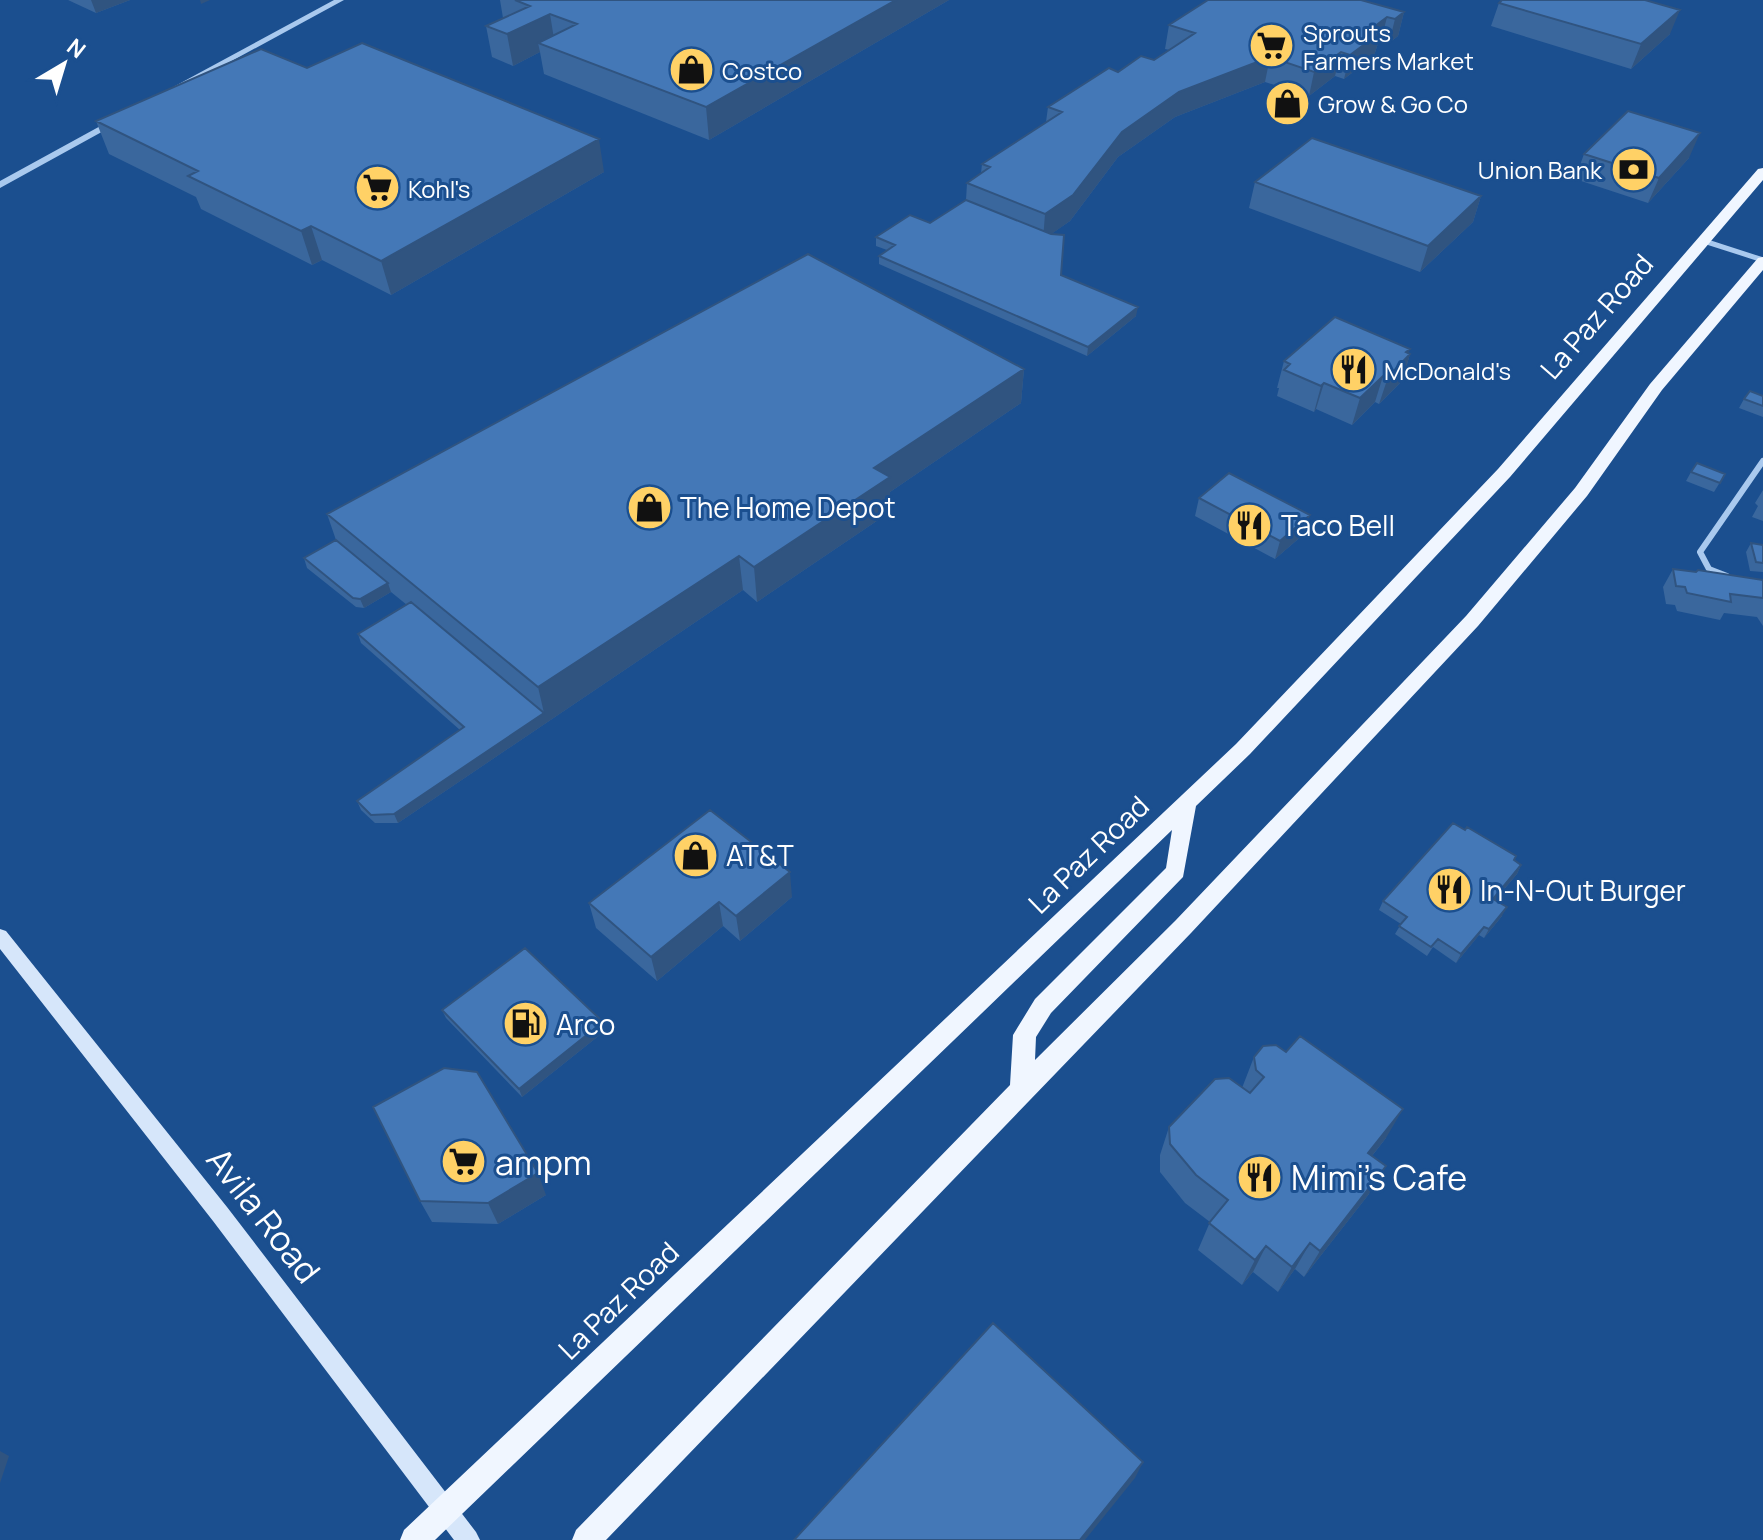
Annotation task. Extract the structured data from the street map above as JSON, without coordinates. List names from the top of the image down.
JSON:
{
  "streets": {
    "main road": ["La Paz Road", "Avila Road"]
  },
  "crossings": [
    ["La Paz Road", "Avila Road"]
  ],
  "places": {
    "supermarket": ["Sprouts Farmers Market", "Kohl's", "ampm"],
    "shop": [
      "Costco",
      "Grow & Go Co",
      "The Home Depot",
      "AT&T"
    ],
    "bank": ["Union Bank"],
    "restaurant": [
      "McDonald's",
      "Taco Bell",
      "In-N-Out Burger",
      "Mimi's Cafe"
    ],
    "fuel station": ["Arco"]
  },
  "north": "top right"
}
